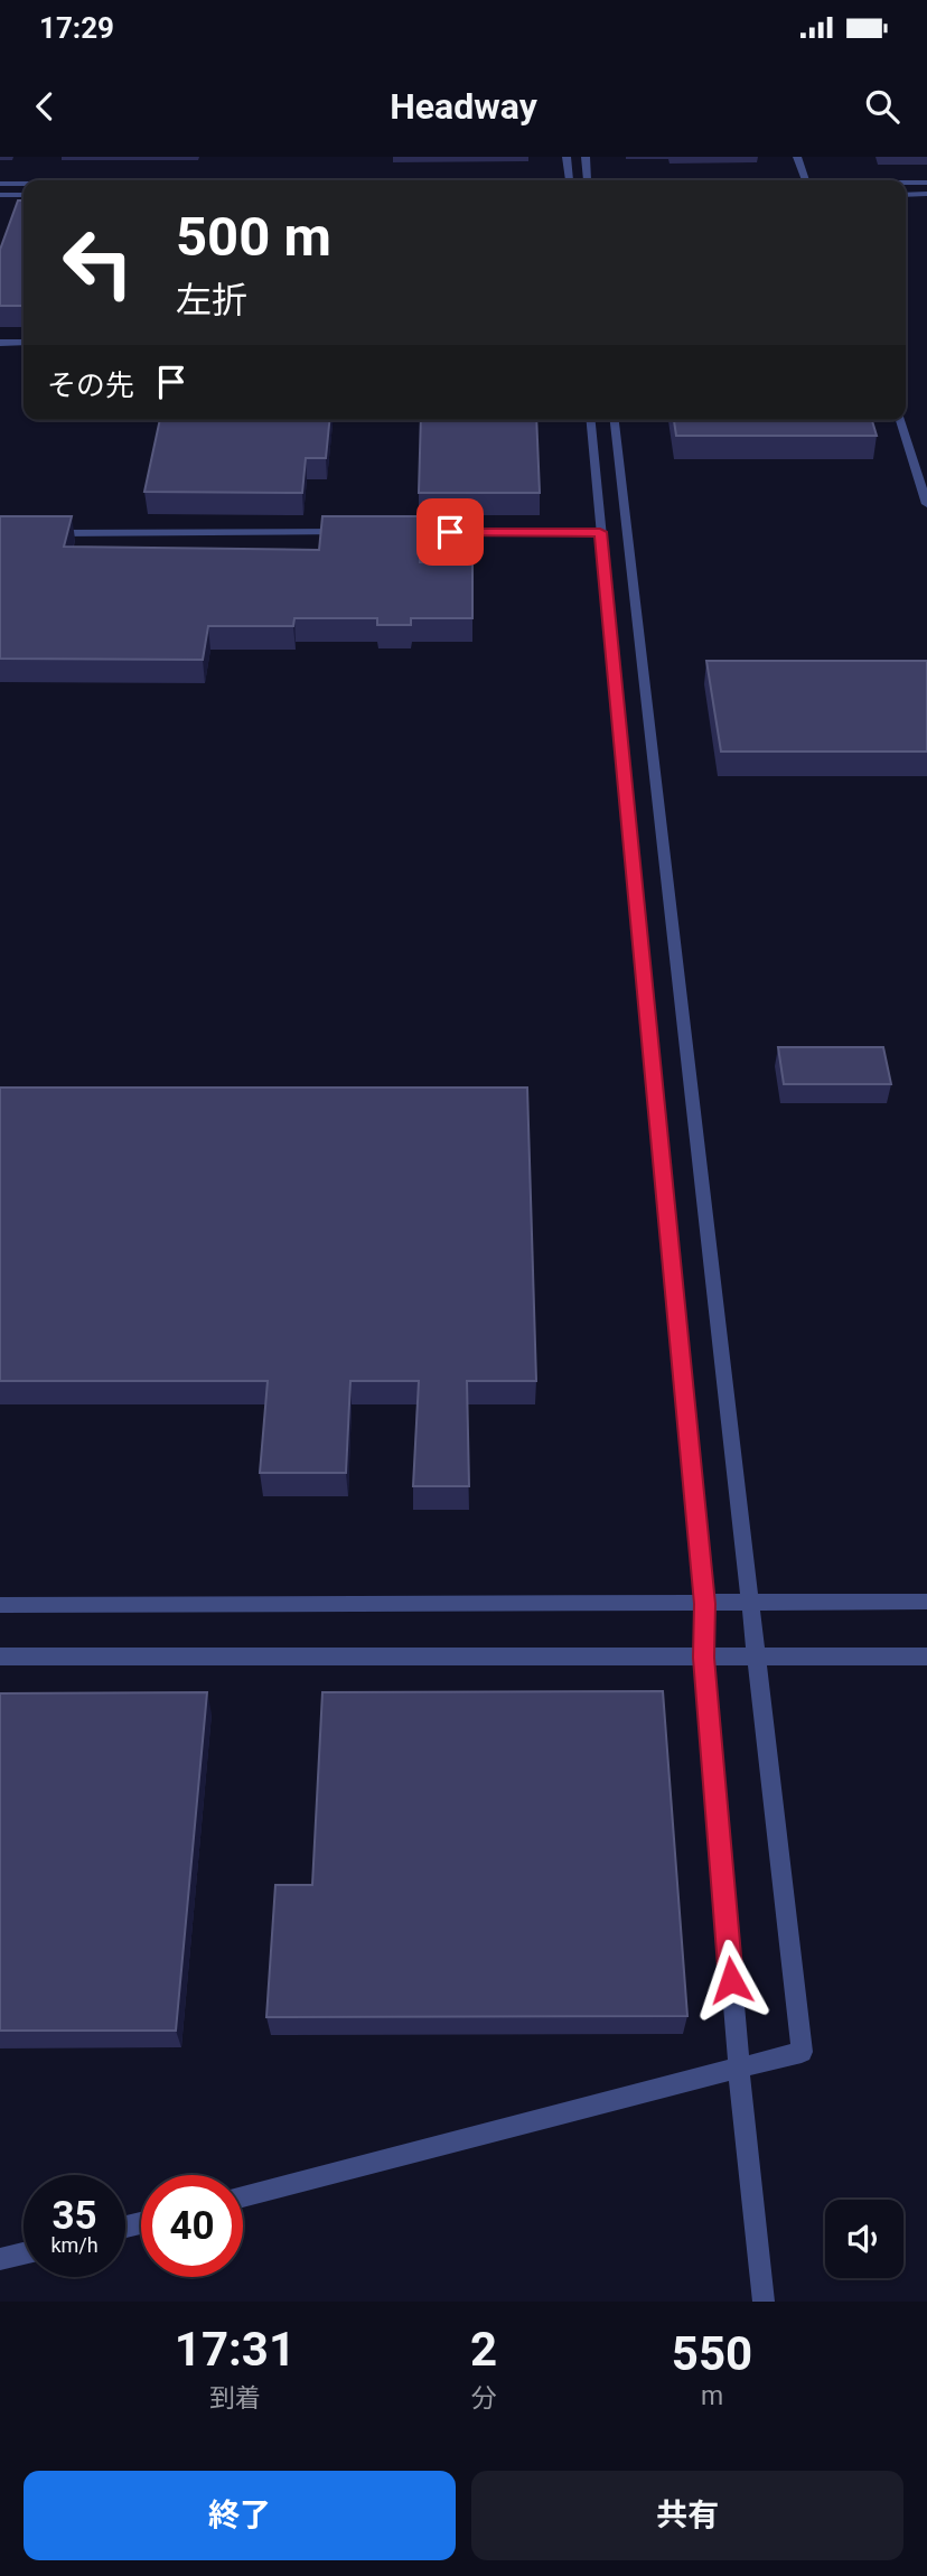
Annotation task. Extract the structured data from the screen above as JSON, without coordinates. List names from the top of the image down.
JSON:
{
  "page": {
    "status": "17:29",
    "header": "Headway",
    "turn": ["500 m", "左折"],
    "then": "その先",
    "speed": "35 km/h",
    "limit": "40",
    "eta": [
      "17:31",
      "到着",
      "2",
      "分",
      "550",
      "m"
    ],
    "buttons": ["終了", "共有"]
  }
}
